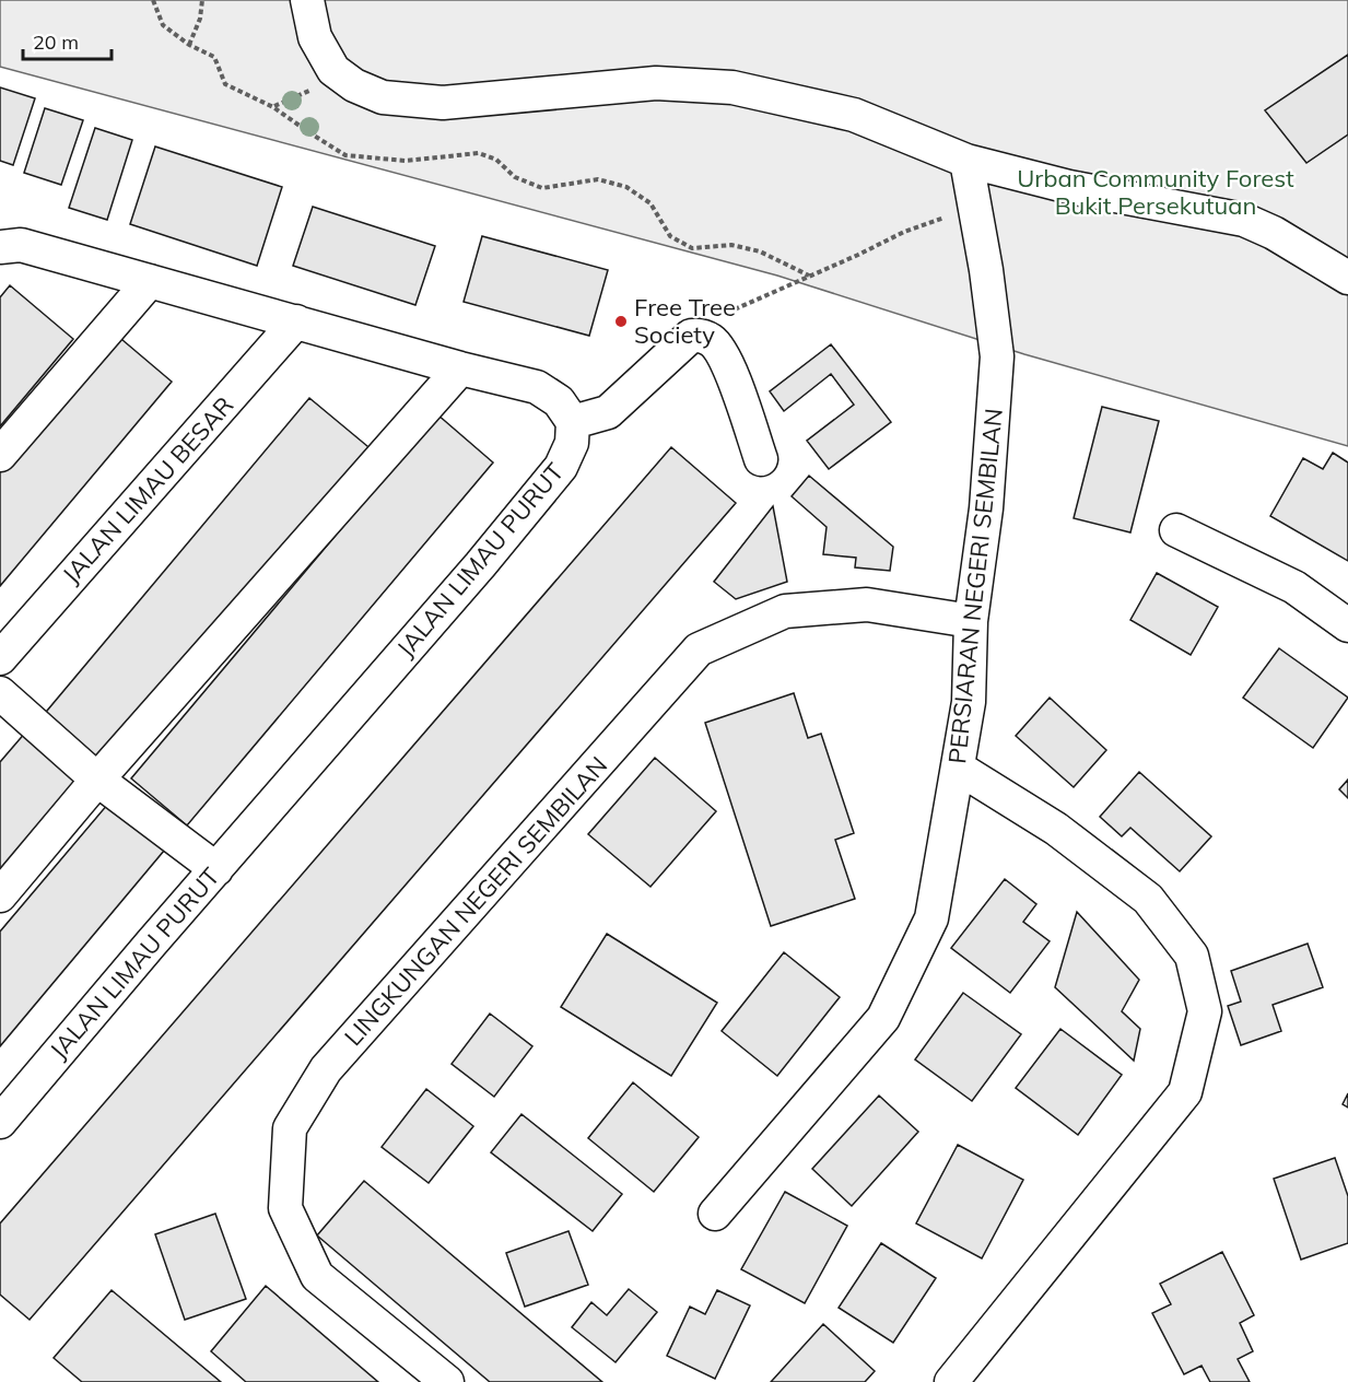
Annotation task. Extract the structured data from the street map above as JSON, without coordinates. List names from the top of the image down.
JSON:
{
  "streets": {
    "street": [
      "JALAN LIMAU BESAR",
      "JALAN LIMAU PURUT",
      "PERSIARAN NEGERI SEMBILAN",
      "LINGKUNGAN NEGERI SEMBILAN"
    ]
  },
  "crossings": [
    ["PERSIARAN NEGERI SEMBILAN", "LINGKUNGAN NEGERI SEMBILAN"]
  ],
  "parks": ["Urban Community Forest Bukit Persekutuan"],
  "places": ["Free Tree Society"],
  "scale_bar": "20 m"
}
